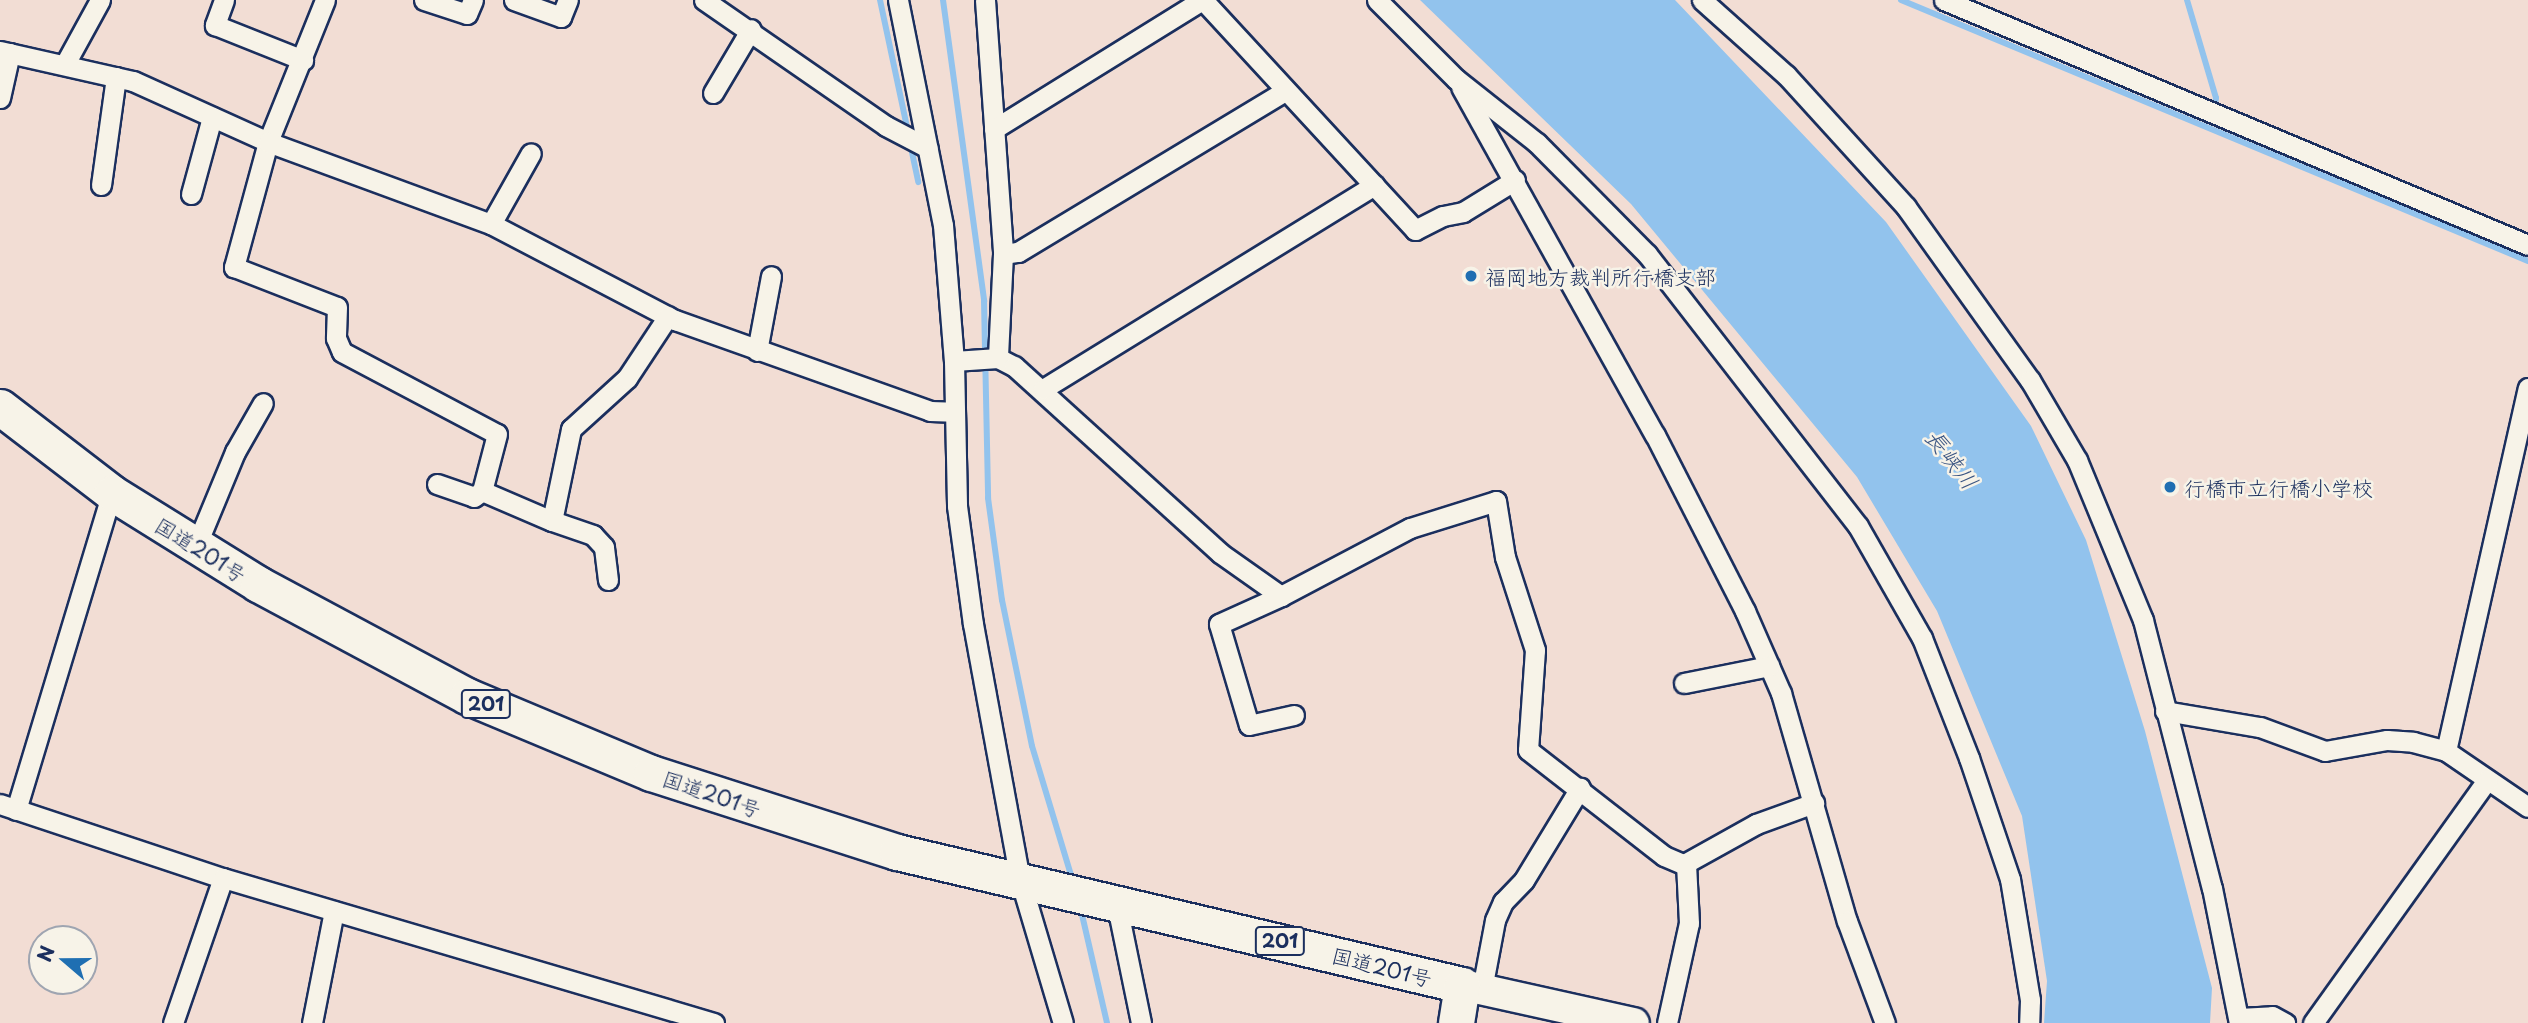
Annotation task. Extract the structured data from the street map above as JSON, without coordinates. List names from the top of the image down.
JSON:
{
  "streets": {
    "highway": ["国道201号", "201"]
  },
  "water": ["長峡川"],
  "places": ["福岡地方裁判所行橋支部", "行橋市立行橋小学校"],
  "north": "left"
}
